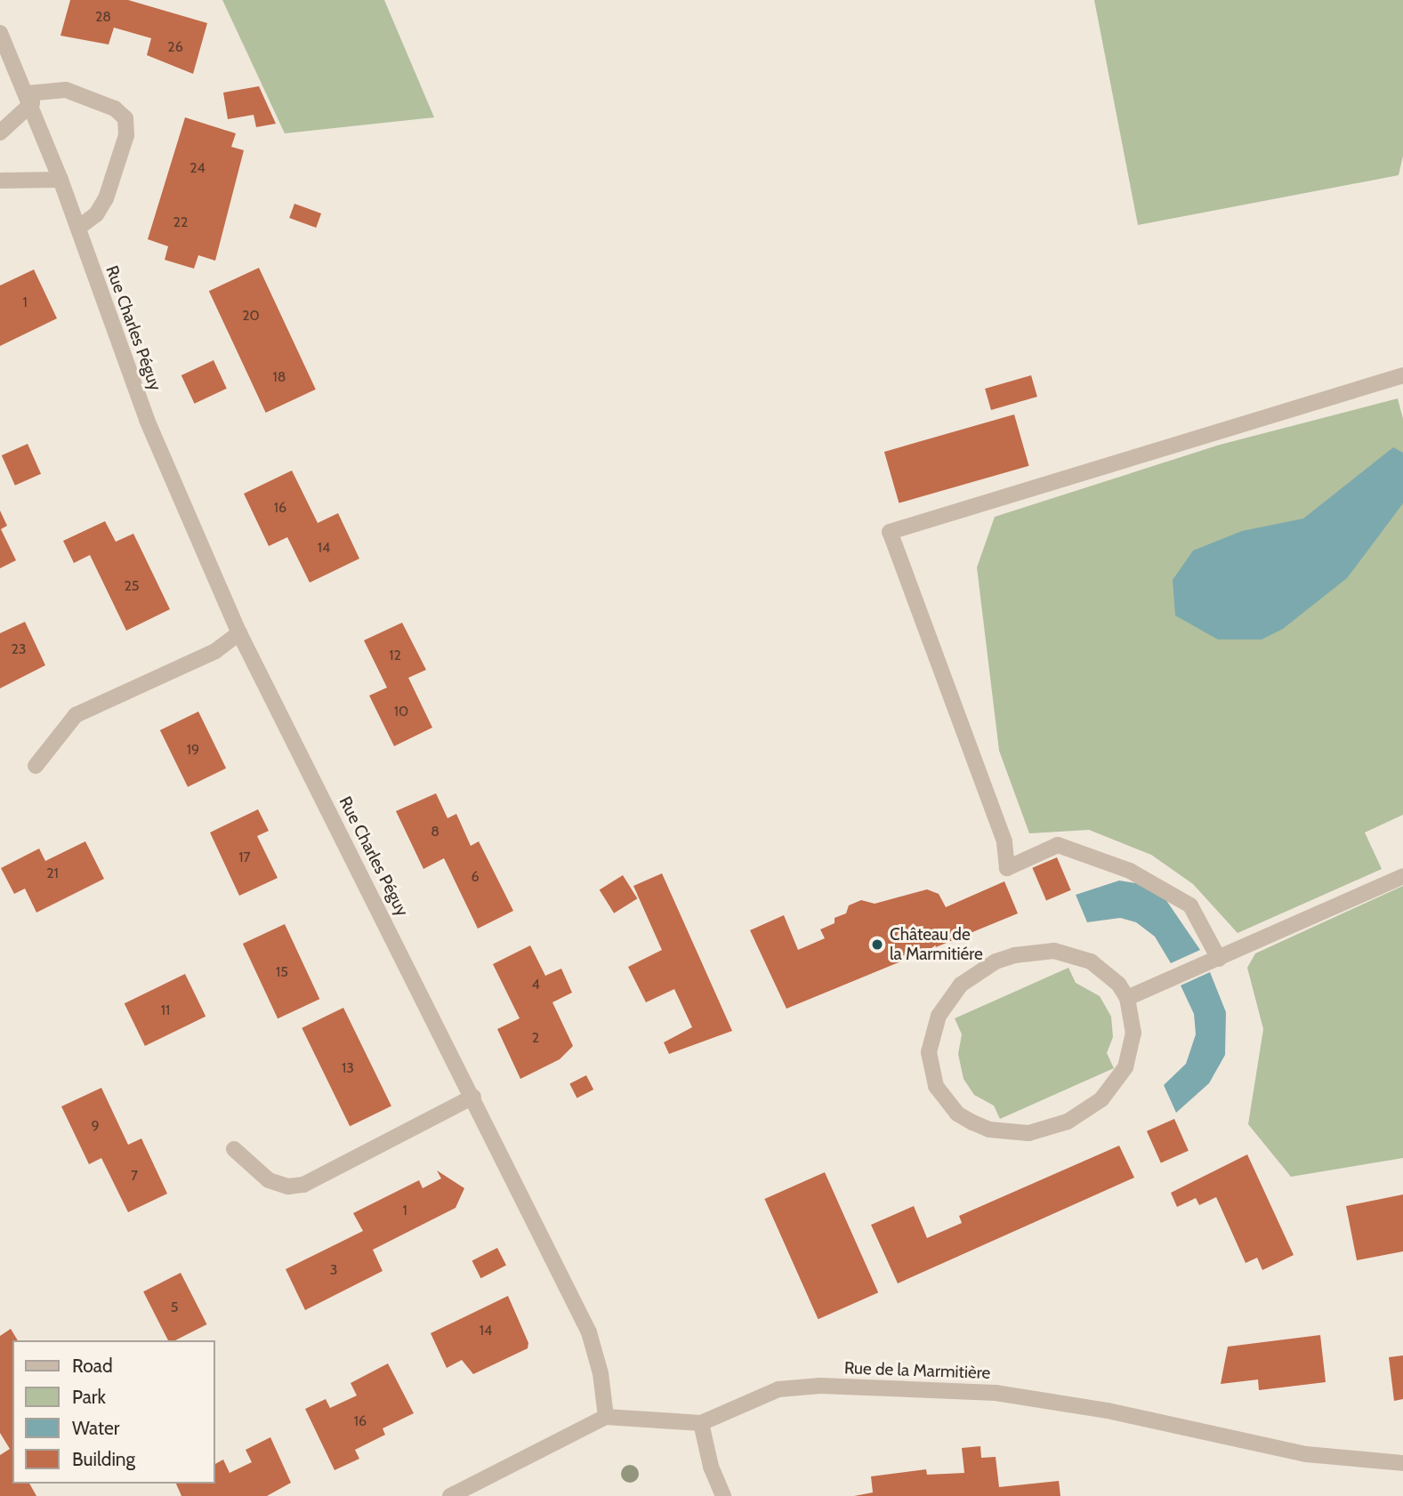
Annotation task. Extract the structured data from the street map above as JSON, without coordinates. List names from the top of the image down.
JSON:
{
  "streets": {
    "street": ["Rue Charles Péguy", "Rue de la Marmitière"]
  },
  "crossings": [
    ["Rue Charles Péguy", "Rue de la Marmitière"]
  ],
  "places": ["Château de la Marmitiére"],
  "house_numbers": [
    "28",
    "26",
    "24",
    "22",
    "1",
    "20",
    "18",
    "16",
    "14",
    "25",
    "23",
    "12",
    "10",
    "19",
    "8",
    "17",
    "21",
    "6",
    "15",
    "4",
    "11",
    "2",
    "13",
    "9",
    "7",
    "1",
    "3",
    "5",
    "14",
    "16"
  ],
  "legend": [
    "Road",
    "Park",
    "Water",
    "Building"
  ]
}
